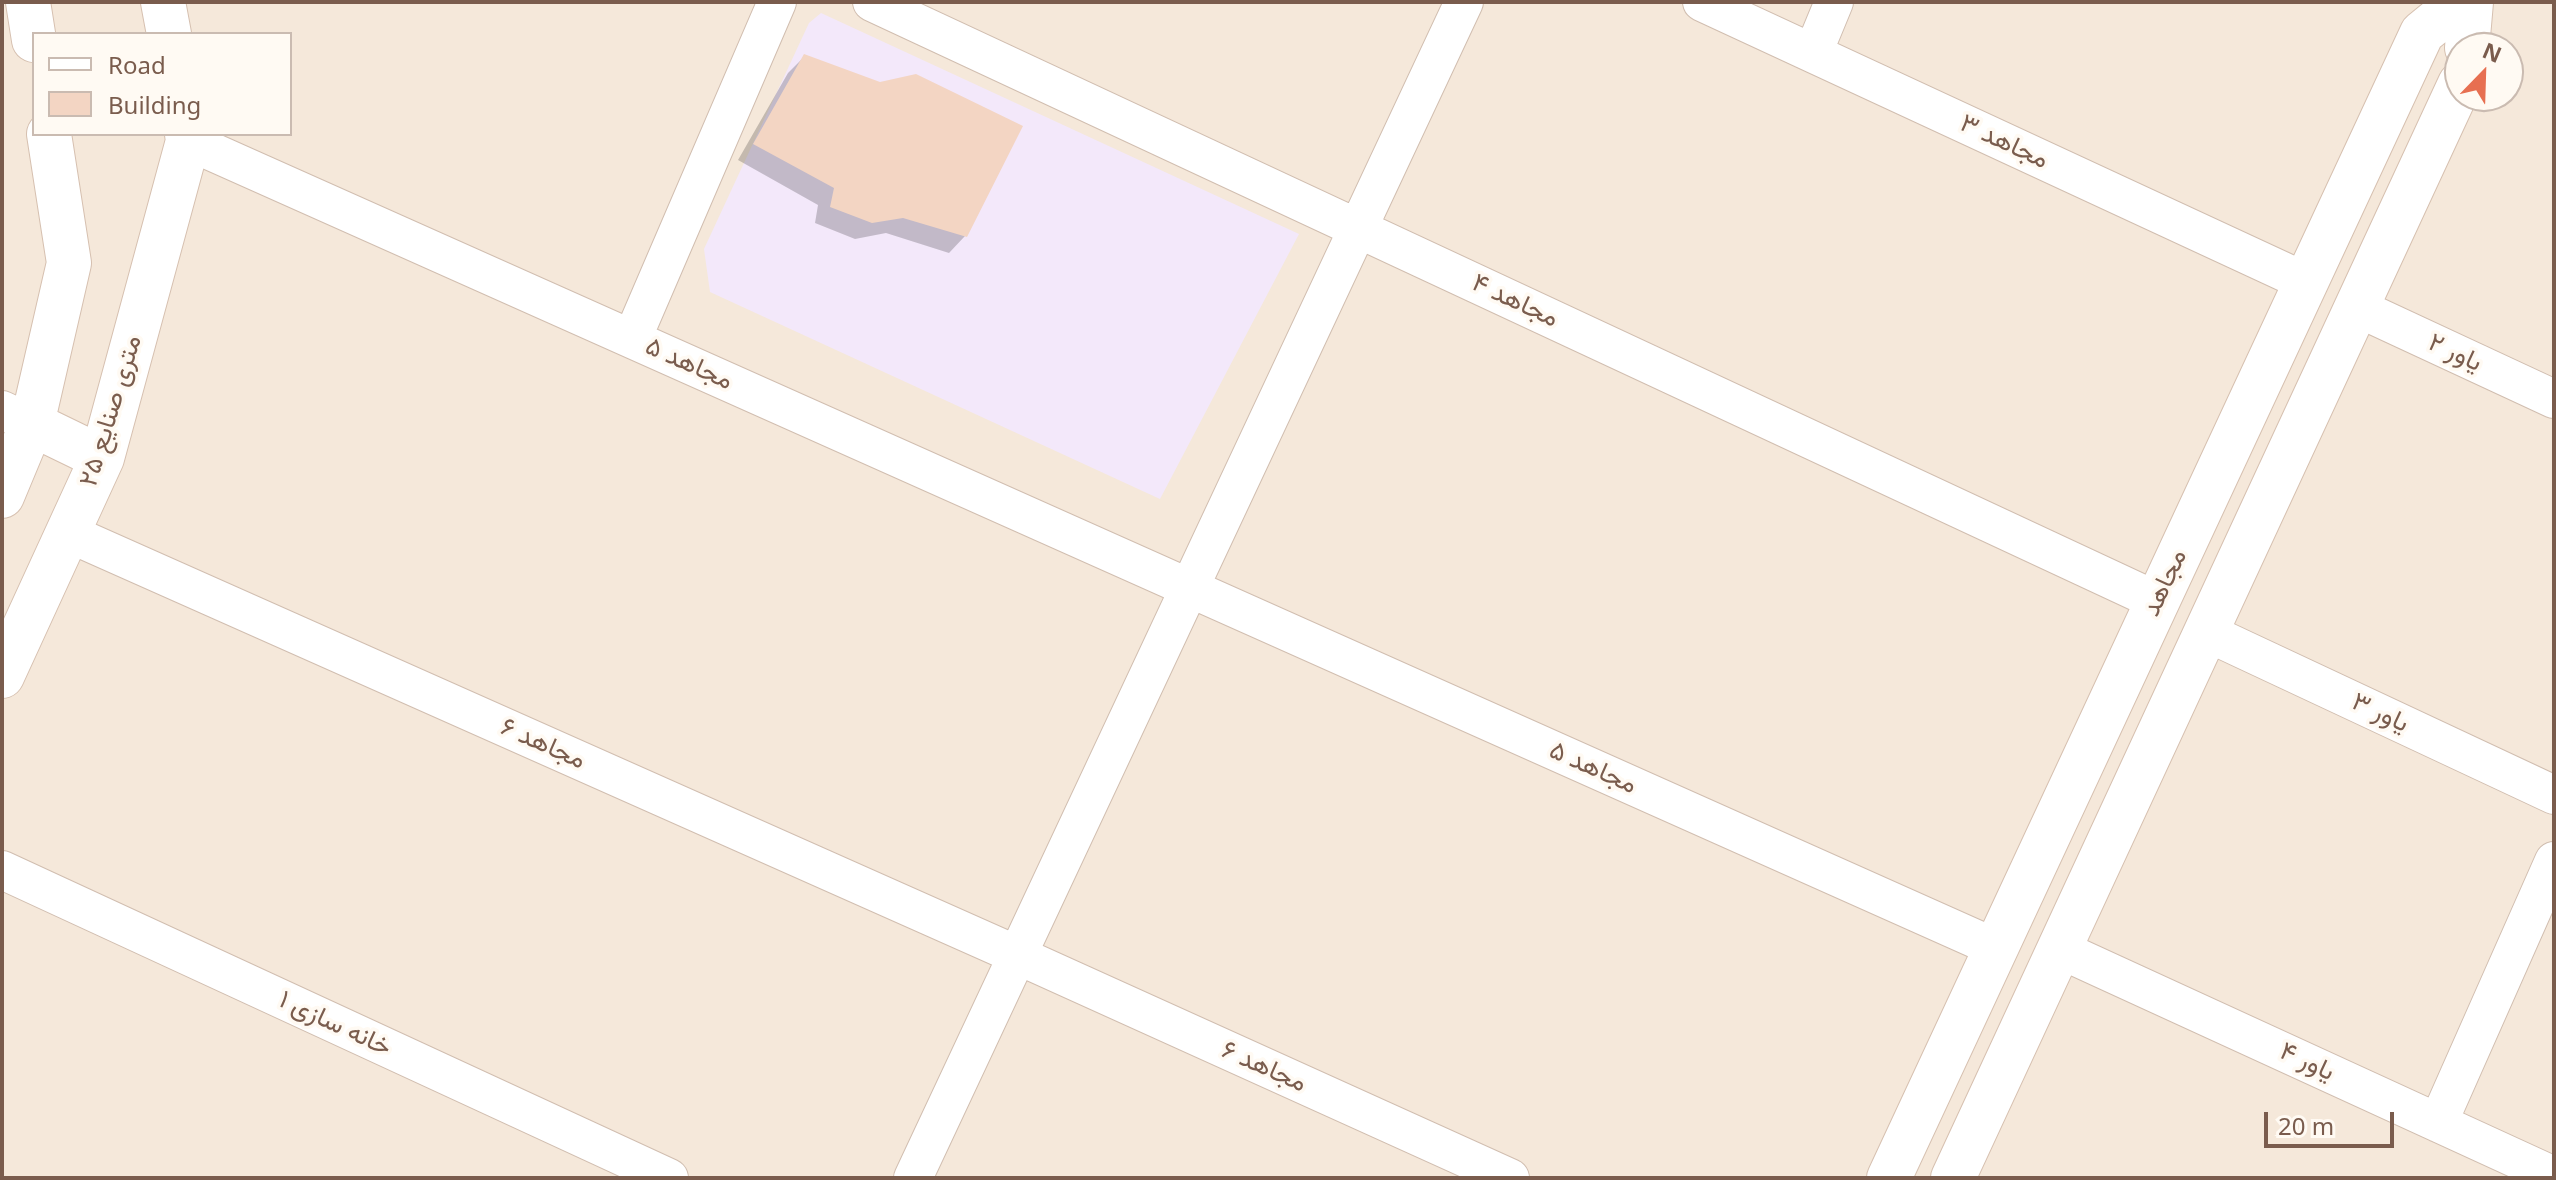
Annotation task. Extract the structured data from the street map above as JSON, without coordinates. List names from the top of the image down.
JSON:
{
  "streets": {
    "street": [
      "مجاهد ۳",
      "مجاهد ۴",
      "یاور ۲",
      "۵ مجاهد",
      "۲۵ متری صنایع",
      "مجاهد",
      "یاور ۳",
      "۶ مجاهد",
      "مجاهد ۵",
      "خانه سازی ۱",
      "یاور ۴",
      "مجاهد ۶"
    ]
  },
  "crossings": [
    ["مجاهد ۳", "مجاهد"],
    ["مجاهد ۴", "مجاهد"],
    ["۵ مجاهد", "۲۵ متری صنایع"],
    ["۵ مجاهد", "مجاهد ۵"],
    ["۲۵ متری صنایع", "۶ مجاهد"],
    ["مجاهد", "مجاهد ۵"],
    ["۶ مجاهد", "مجاهد ۶"]
  ],
  "legend": ["Road", "Building"],
  "scale_bar": "20 m",
  "north": "top right"
}
